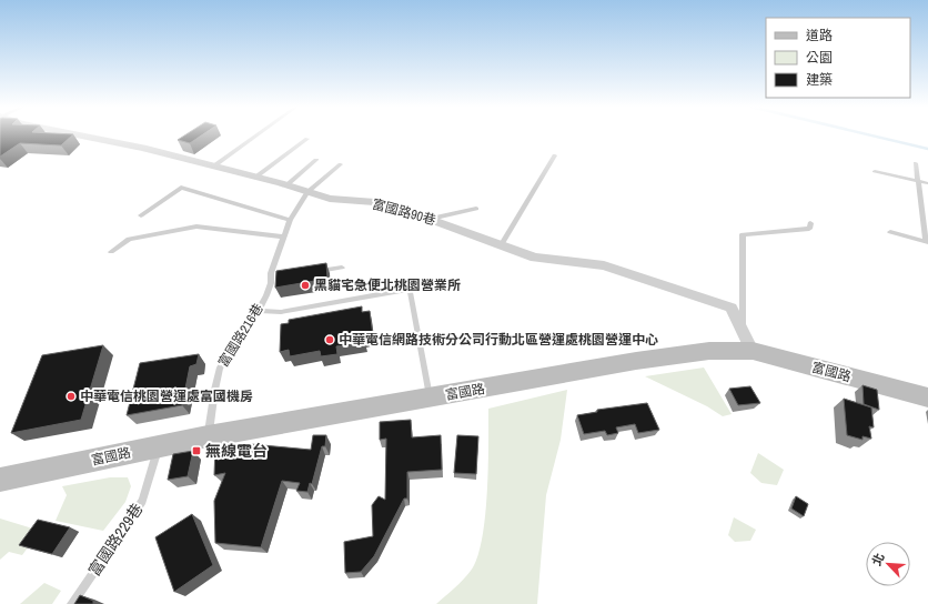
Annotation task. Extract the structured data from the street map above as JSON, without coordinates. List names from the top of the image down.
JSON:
{
  "streets": {
    "street": ["富國路90巷", "富國路"],
    "lane": ["富國路216巷", "富國路229巷"]
  },
  "crossings": [
    ["富國路90巷", "富國路216巷"],
    ["富國路90巷", "富國路"],
    ["富國路216巷", "富國路"],
    ["富國路", "富國路229巷"]
  ],
  "places": {
    "other": ["黑貓宅急便北桃園營業所", "中華電信網路技術分公司行動北區營運處桃園營運中心", "中華電信桃園營運處富國機房"],
    "transit": ["無線電台"]
  },
  "legend": ["道路", "公園", "建築"],
  "north": "top left"
}
